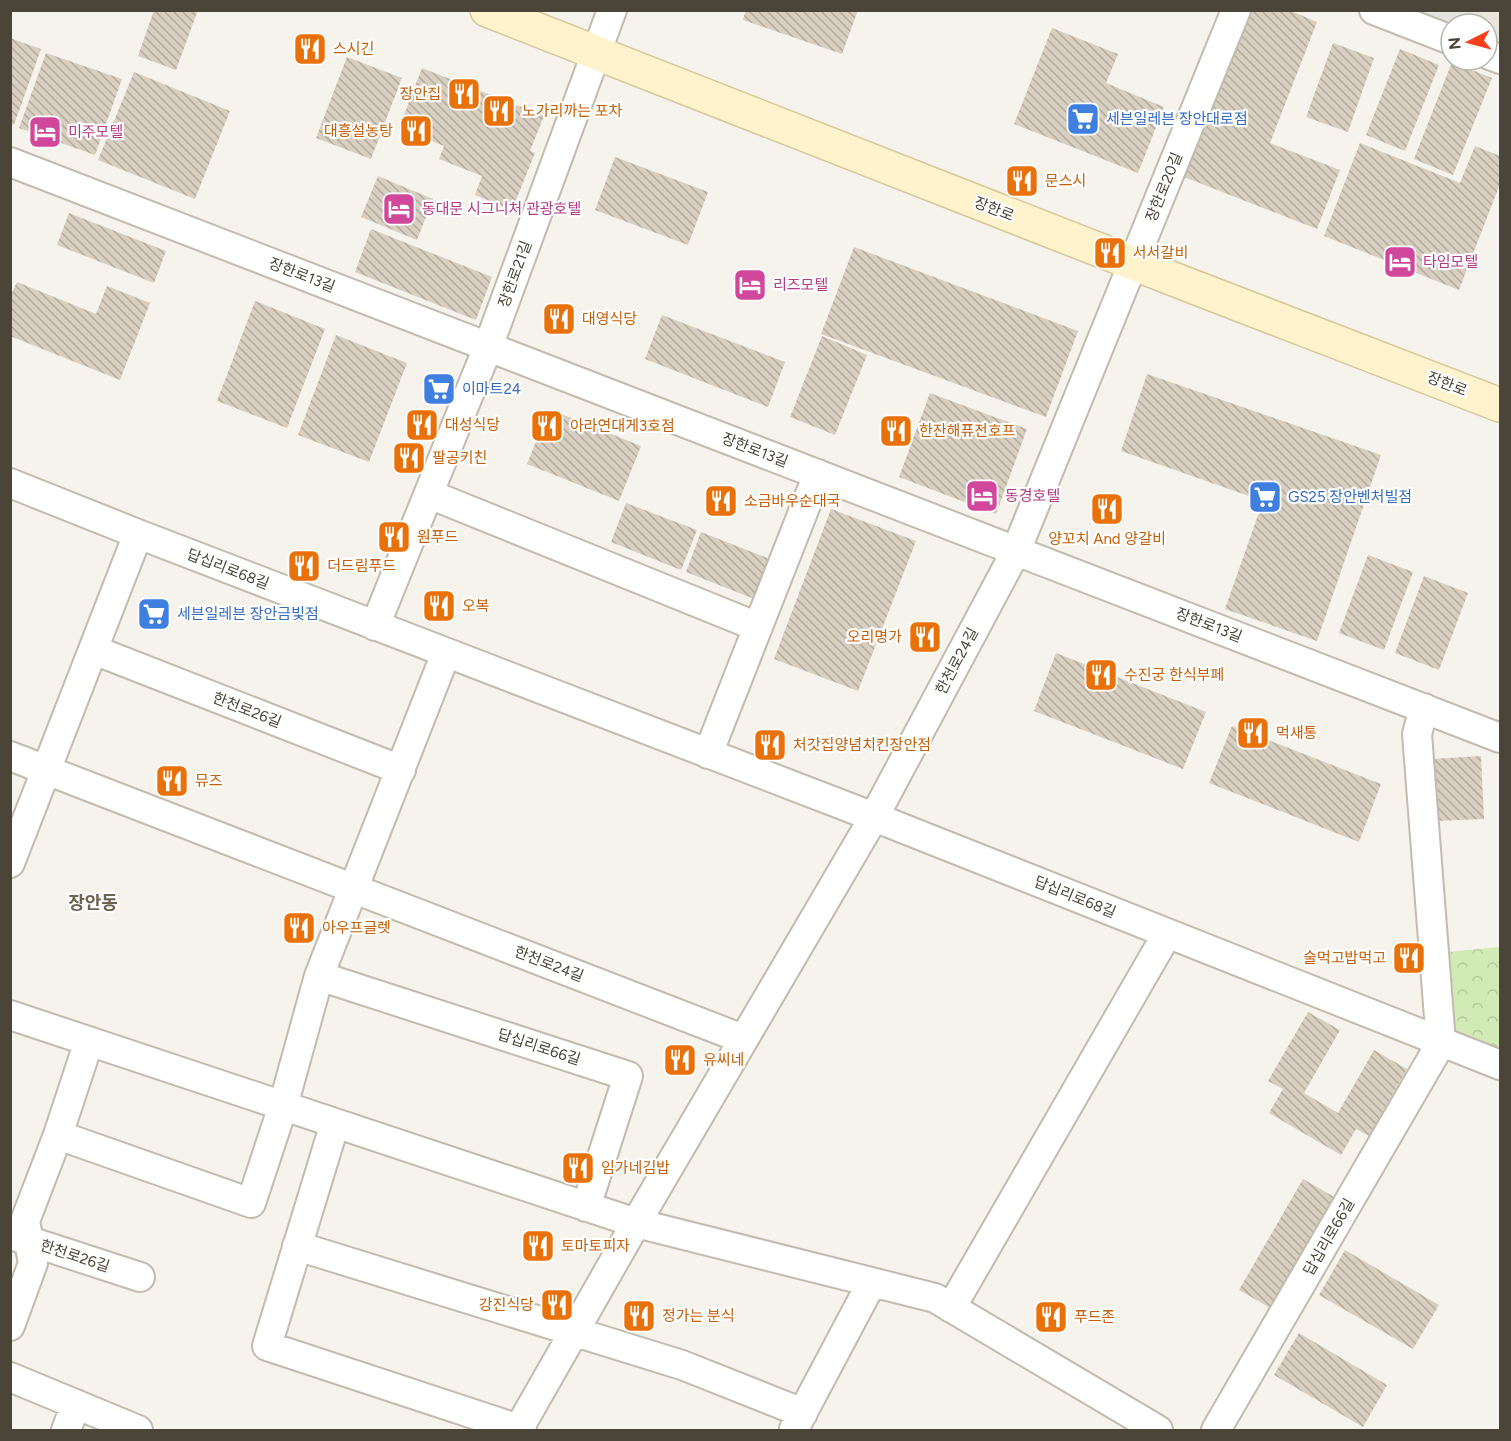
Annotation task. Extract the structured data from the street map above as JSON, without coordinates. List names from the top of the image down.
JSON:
{
  "streets": {
    "street": [
      "장한로20길",
      "장한로",
      "장한로21길",
      "장한로13길",
      "답십리로68길",
      "한천로24길",
      "한천로26길",
      "답십리로66길"
    ]
  },
  "crossings": [
    ["장한로20길", "장한로"],
    ["장한로20길", "한천로24길"],
    ["장한로", "장한로21길"],
    ["장한로", "한천로24길"],
    ["장한로21길", "장한로13길"],
    ["장한로21길", "답십리로68길"],
    ["장한로13길", "한천로24길"],
    ["답십리로68길", "한천로24길"],
    ["답십리로68길", "답십리로66길"]
  ],
  "districts": ["장안동"],
  "places": {
    "restaurant": [
      "스시긴",
      "장안집",
      "노가리까는 포차",
      "대흥설농탕",
      "문스시",
      "서서갈비",
      "대영식당",
      "대성식당",
      "아라연대게3호점",
      "한잔해퓨전호프",
      "팔공키친",
      "소금바우순대국",
      "양꼬치 And 양갈비",
      "원푸드",
      "더드림푸드",
      "오복",
      "오리명가",
      "수진궁 한식부페",
      "먹새통",
      "처갓집양념치킨장안점",
      "뮤즈",
      "아우프글렛",
      "술먹고밥먹고",
      "유씨네",
      "임가네김밥",
      "토마토피자",
      "강진식당",
      "정가는 분식",
      "푸드존"
    ],
    "supermarket": [
      "세븐일레븐 장안대로점",
      "이마트24",
      "GS25 장안벤처빌점",
      "세븐일레븐 장안금빛점"
    ],
    "hotel": [
      "미주모텔",
      "동대문 시그니처 관광호텔",
      "타임모텔",
      "리즈모텔",
      "동경호텔"
    ]
  },
  "north": "left"
}
